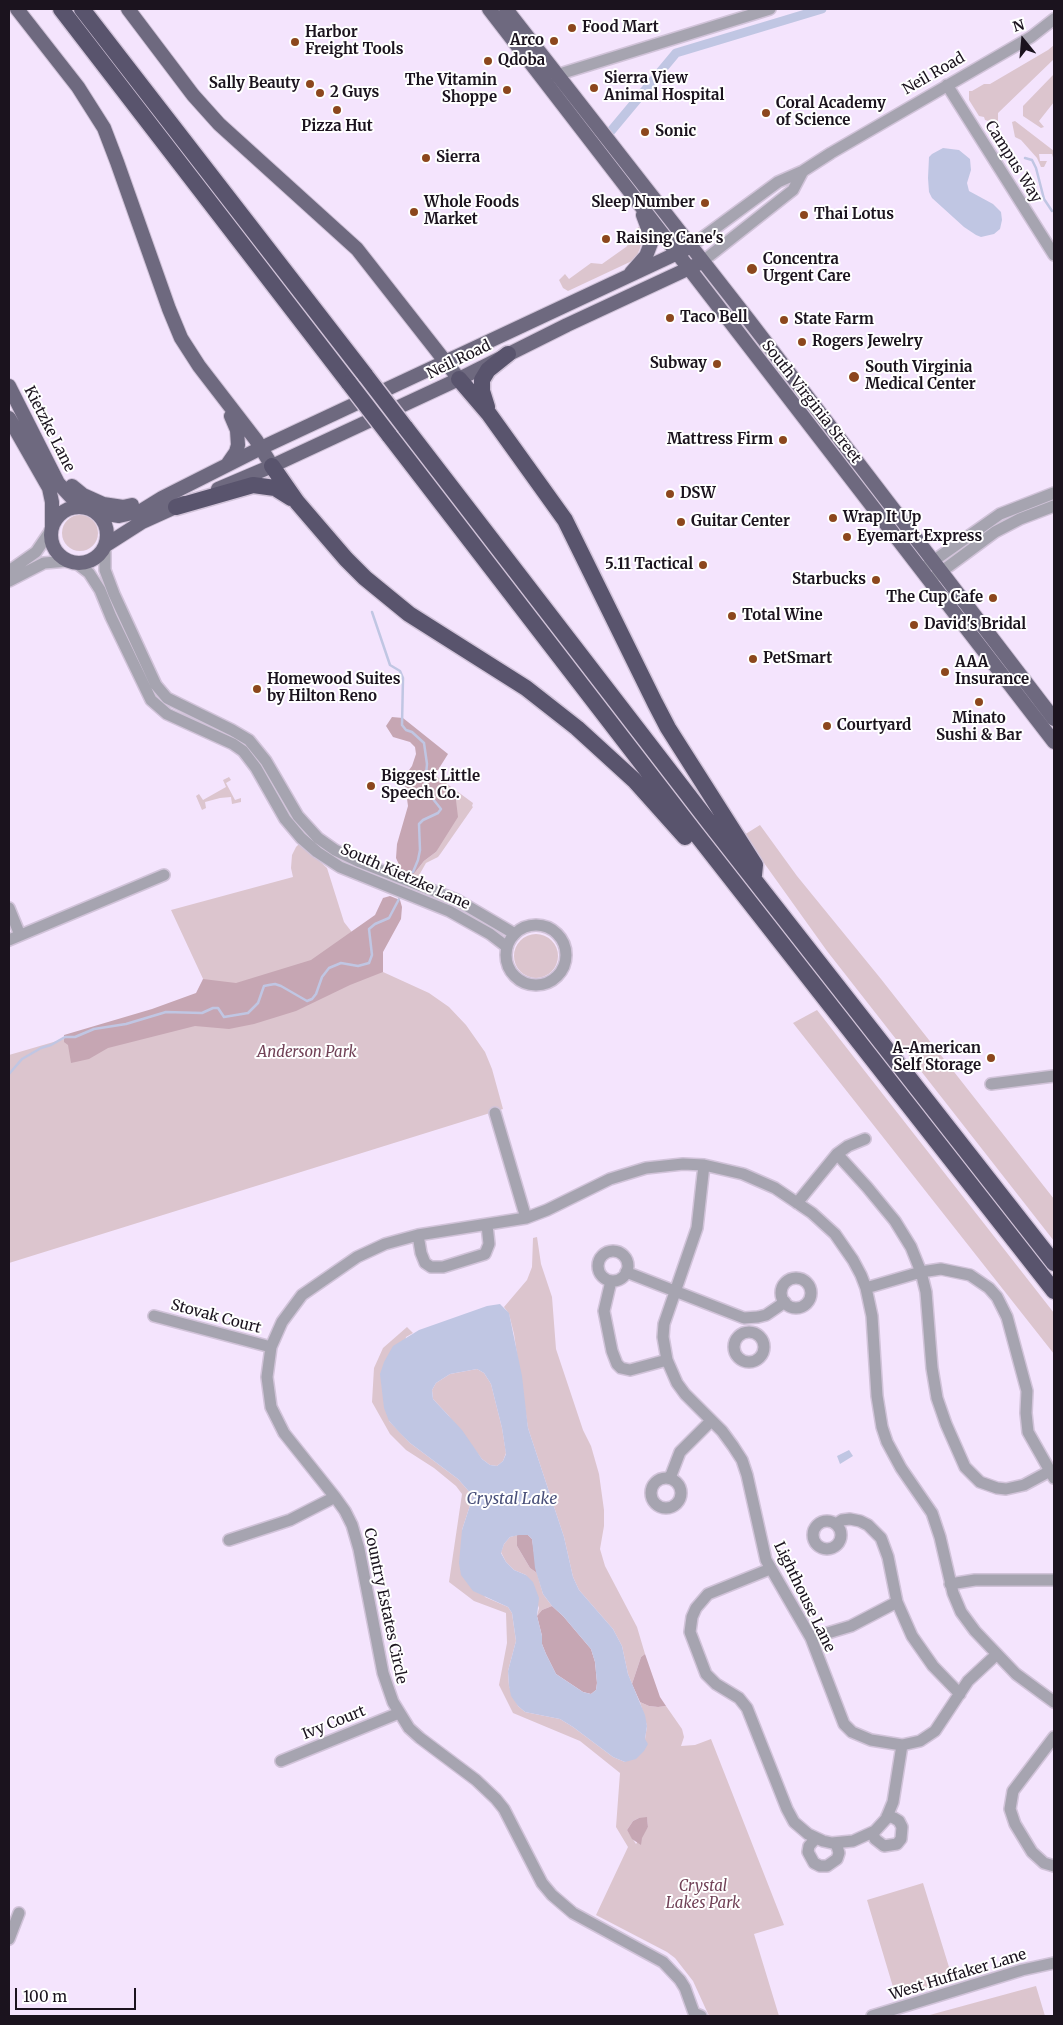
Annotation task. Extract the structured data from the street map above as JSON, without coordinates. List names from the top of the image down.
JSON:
{
  "streets": {
    "main road": ["Neil Road", "South Virginia Street", "Kietzke Lane"],
    "street": [
      "Campus Way",
      "South Kietzke Lane",
      "Stovak Court",
      "Lighthouse Lane",
      "Country Estates Circle",
      "Ivy Court",
      "West Huffaker Lane"
    ]
  },
  "crossings": [
    ["Neil Road", "Campus Way"],
    ["Neil Road", "South Virginia Street"],
    ["Neil Road", "Kietzke Lane"],
    ["Neil Road", "South Kietzke Lane"],
    ["Kietzke Lane", "South Kietzke Lane"],
    ["Stovak Court", "Country Estates Circle"],
    ["Lighthouse Lane", "Country Estates Circle"],
    ["Country Estates Circle", "Ivy Court"]
  ],
  "water": ["Crystal Lake"],
  "parks": ["Anderson Park", "Crystal Lakes Park"],
  "places": [
    "Food Mart",
    "Arco",
    "Harbor Freight Tools",
    "Qdoba",
    "Sally Beauty",
    "Sierra View Animal Hospital",
    "The Vitamin Shoppe",
    "2 Guys",
    "Pizza Hut",
    "Coral Academy of Science",
    "Sonic",
    "Sierra",
    "Sleep Number",
    "Whole Foods Market",
    "Thai Lotus",
    "Raising Cane's",
    "Concentra Urgent Care",
    "Taco Bell",
    "State Farm",
    "Rogers Jewelry",
    "Subway",
    "South Virginia Medical Center",
    "Mattress Firm",
    "DSW",
    "Wrap It Up",
    "Guitar Center",
    "Eyemart Express",
    "5.11 Tactical",
    "Starbucks",
    "The Cup Cafe",
    "Total Wine",
    "David's Bridal",
    "PetSmart",
    "AAA Insurance",
    "Homewood Suites by Hilton Reno",
    "Minato Sushi & Bar",
    "Courtyard",
    "Biggest Little Speech Co.",
    "A-American Self Storage"
  ],
  "scale_bar": "100 m",
  "north": "top"
}
